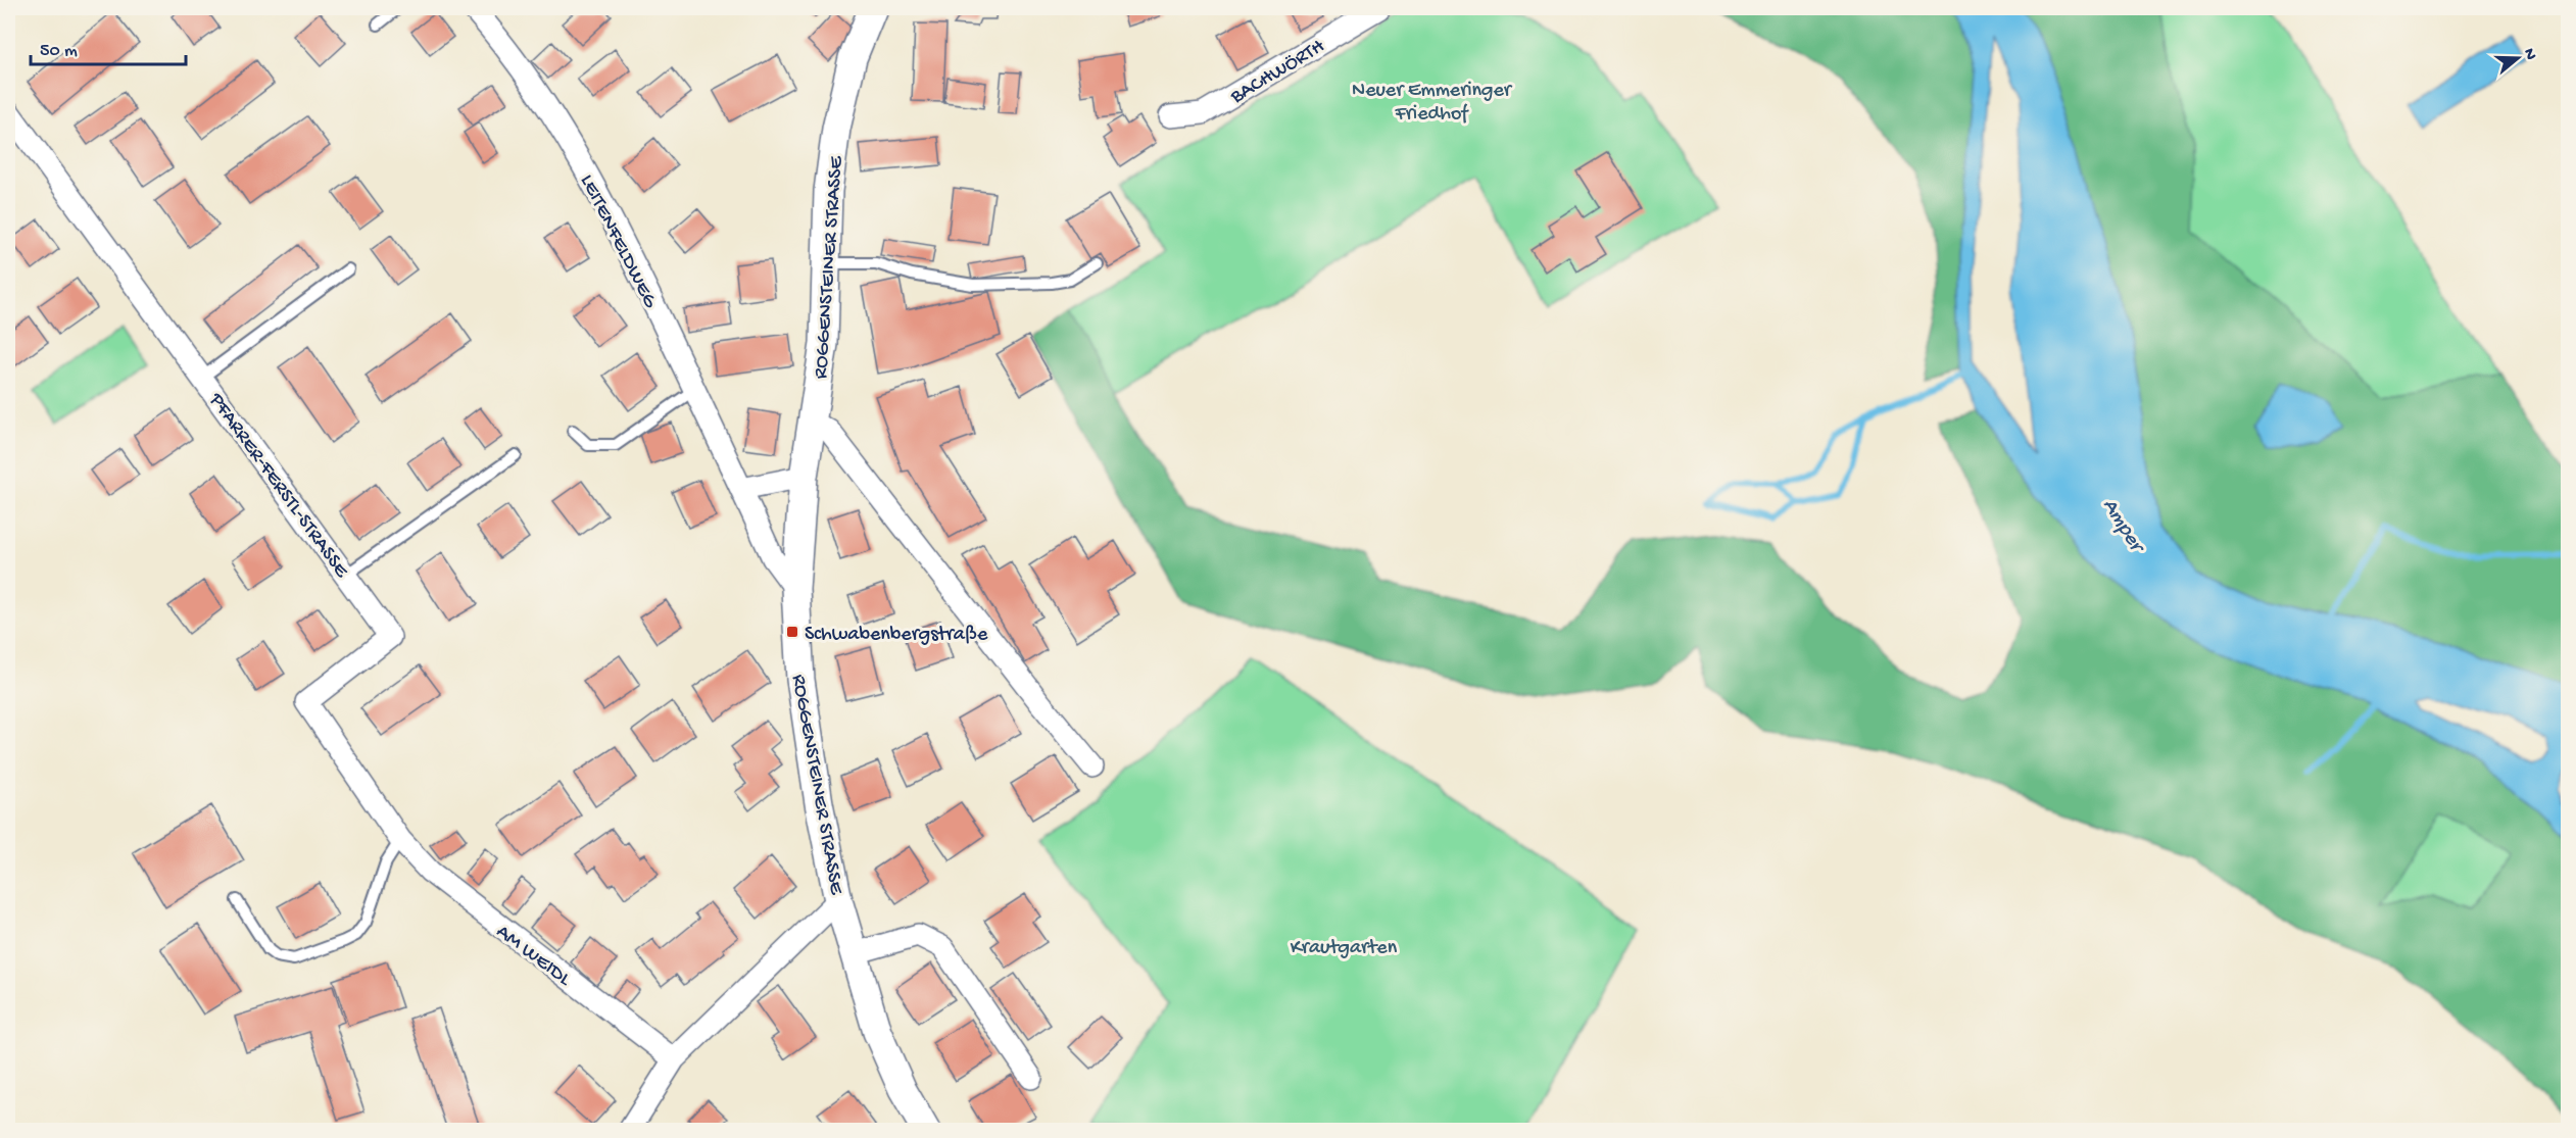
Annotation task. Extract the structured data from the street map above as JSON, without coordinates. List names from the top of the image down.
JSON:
{
  "streets": {
    "street": [
      "BACHWÖRTH",
      "LEITENFELDWEG",
      "ROGGENSTEINER STRASSE",
      "PFARRER-FERSTL-STRASSE",
      "AM WEIDL"
    ]
  },
  "crossings": [
    ["LEITENFELDWEG", "ROGGENSTEINER STRASSE"],
    ["PFARRER-FERSTL-STRASSE", "AM WEIDL"]
  ],
  "water": ["Amper"],
  "parks": ["Neuer Emmeringer Friedhof", "Krautgarten"],
  "places": {
    "transit": ["Schwabenbergstraße"]
  },
  "scale_bar": "50 m",
  "north": "right"
}
